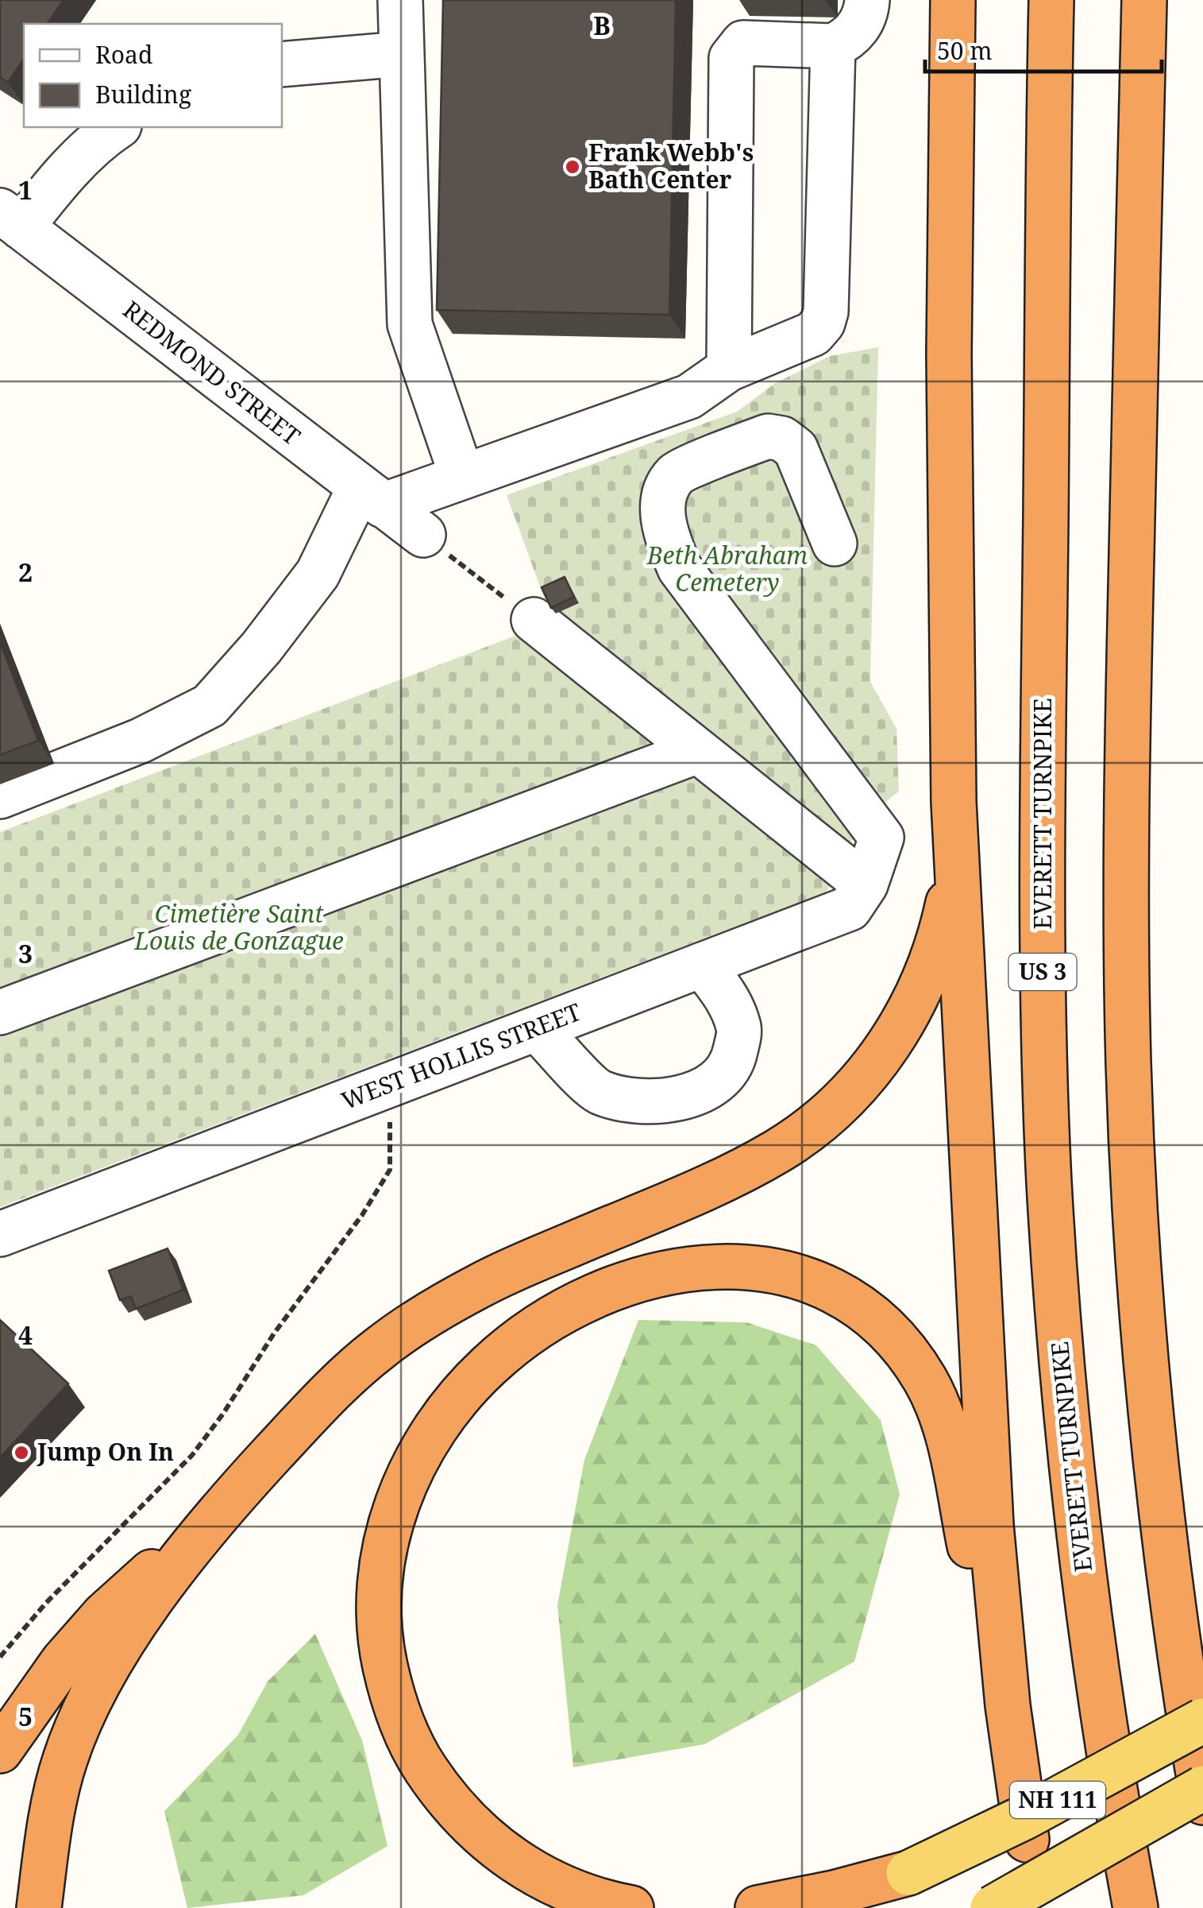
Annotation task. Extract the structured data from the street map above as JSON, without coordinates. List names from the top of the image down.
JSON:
{
  "streets": {
    "highway": ["EVERETT TURNPIKE", "US 3"],
    "main road": ["NH 111"],
    "street": ["REDMOND STREET", "WEST HOLLIS STREET"]
  },
  "parks": ["Beth Abraham Cemetery", "Cimetière Saint Louis de Gonzague"],
  "places": ["Frank Webb's Bath Center", "Jump On In"],
  "legend": ["Road", "Building"],
  "scale_bar": "50 m",
  "grid": {
    "columns": ["B"],
    "rows": [
      "1",
      "2",
      "3",
      "4",
      "5"
    ]
  }
}
